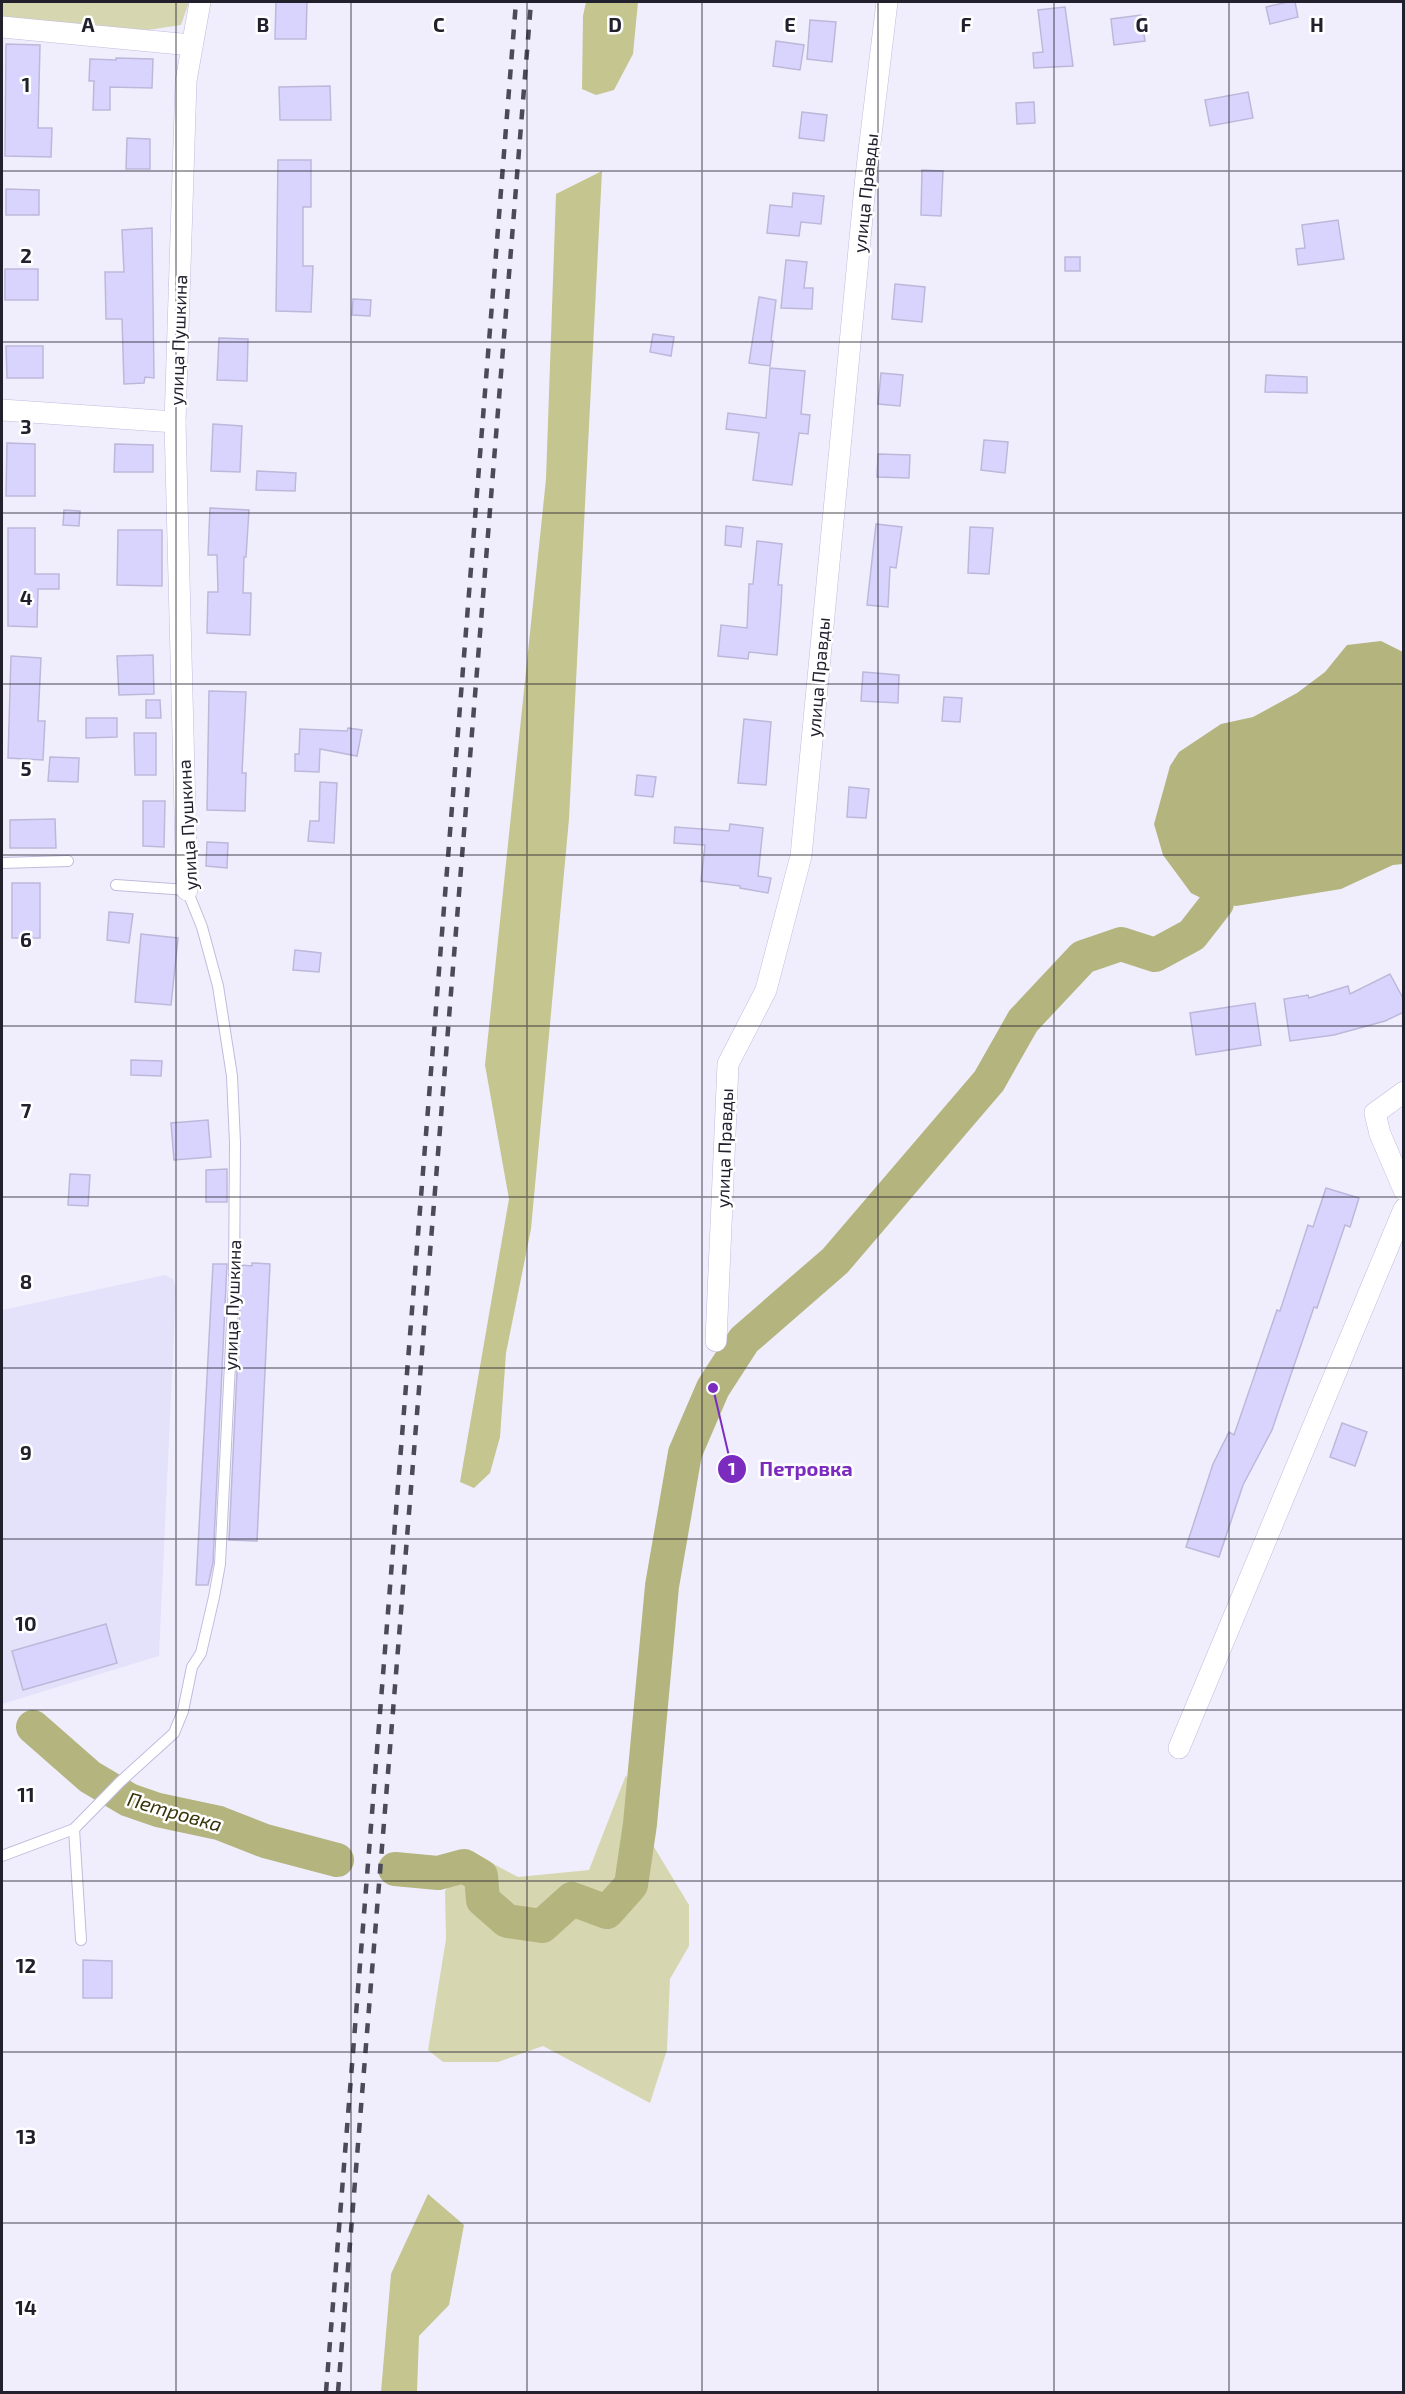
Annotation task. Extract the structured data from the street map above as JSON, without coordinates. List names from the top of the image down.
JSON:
{
  "streets": {
    "street": ["улица Правды", "улица Пушкина"]
  },
  "water": ["Петровка"],
  "places": ["Петровка"],
  "grid": {
    "columns": [
      "A",
      "B",
      "C",
      "D",
      "E",
      "F",
      "G",
      "H"
    ],
    "rows": [
      "1",
      "2",
      "3",
      "4",
      "5",
      "6",
      "7",
      "8",
      "9",
      "10",
      "11",
      "12",
      "13",
      "14"
    ]
  }
}
